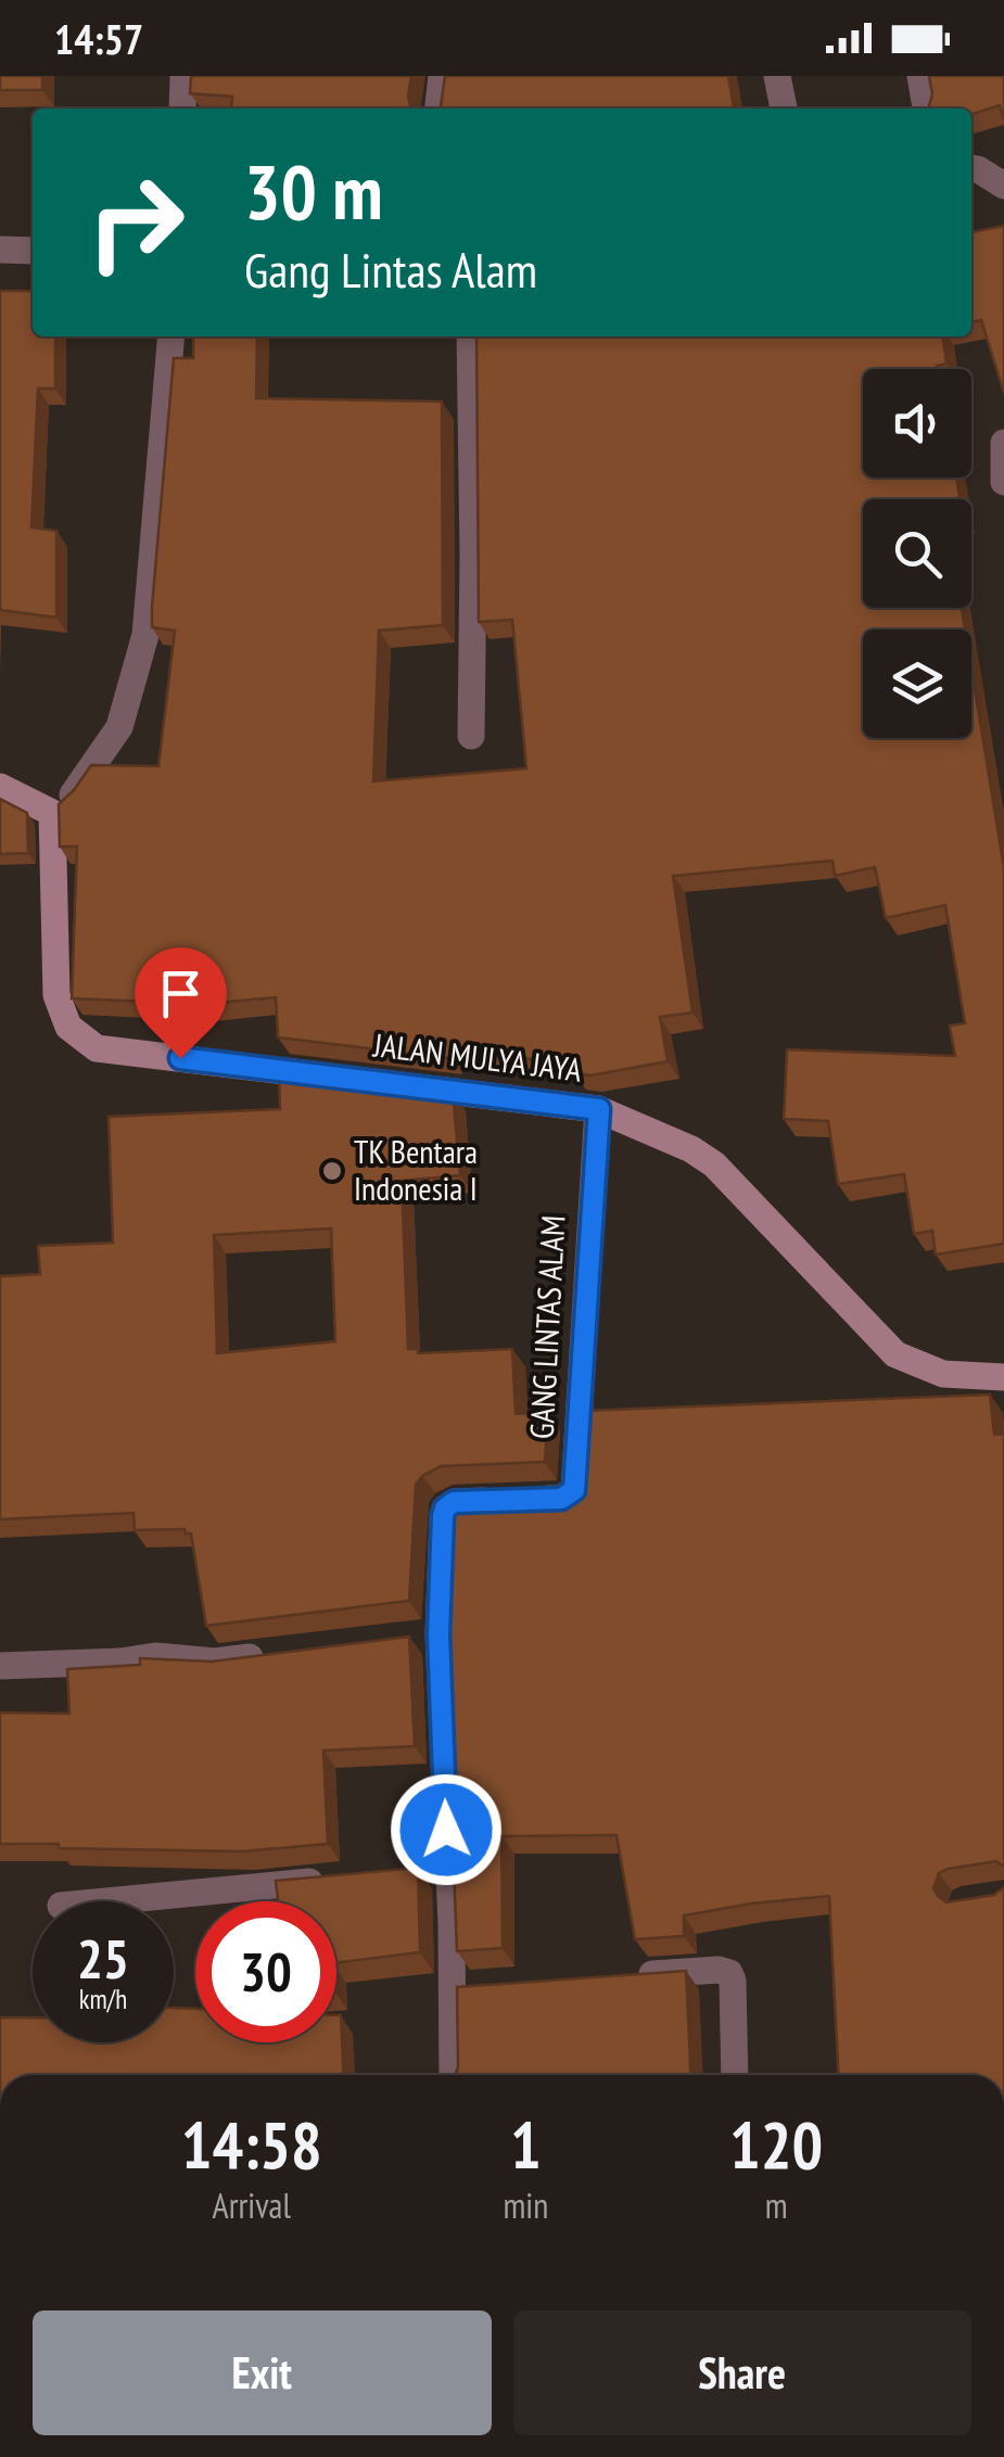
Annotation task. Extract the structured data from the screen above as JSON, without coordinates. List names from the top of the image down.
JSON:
{
  "streets": {
    "street": ["JALAN MULYA JAYA", "GANG LINTAS ALAM"]
  },
  "crossings": [
    ["JALAN MULYA JAYA", "GANG LINTAS ALAM"]
  ],
  "places": ["TK Bentara Indonesia I"],
  "page": {
    "status": "14:57",
    "turn": ["30 m", "Gang Lintas Alam"],
    "speed": "25 km/h",
    "limit": "30",
    "eta": [
      "14:58",
      "Arrival",
      "1",
      "min",
      "120",
      "m"
    ],
    "buttons": ["Exit", "Share"]
  }
}
